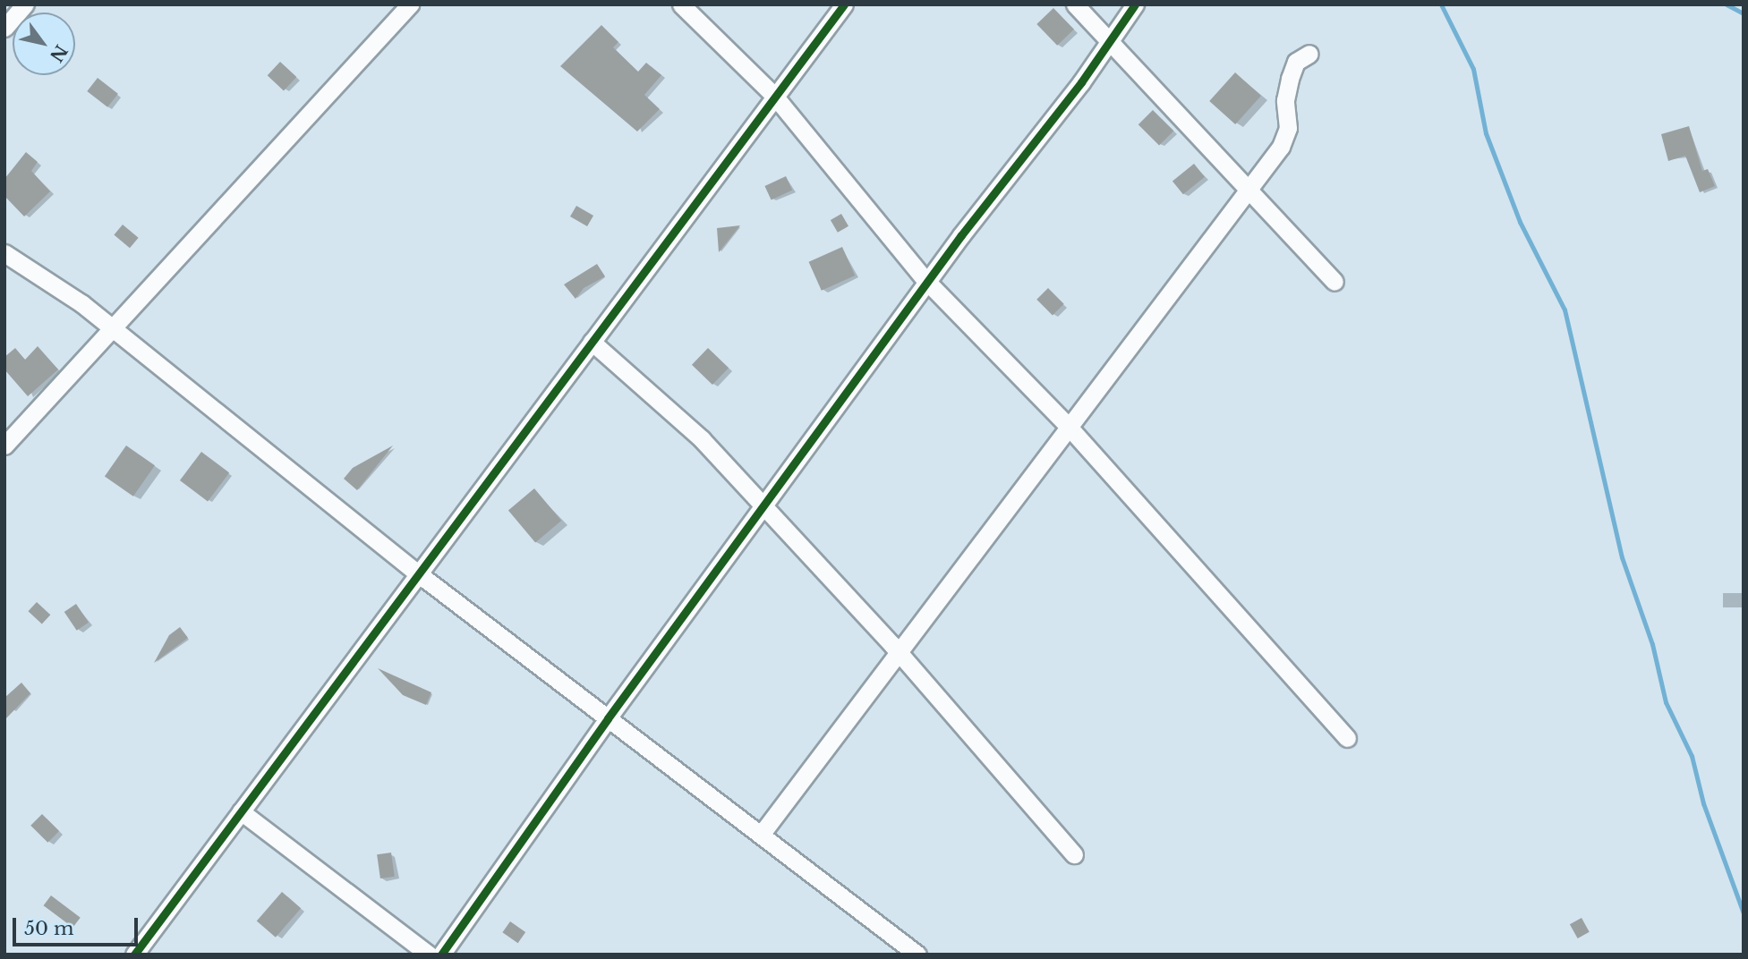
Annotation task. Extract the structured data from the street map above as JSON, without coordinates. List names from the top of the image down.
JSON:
{
  "scale_bar": "50 m",
  "north": "bottom right"
}
